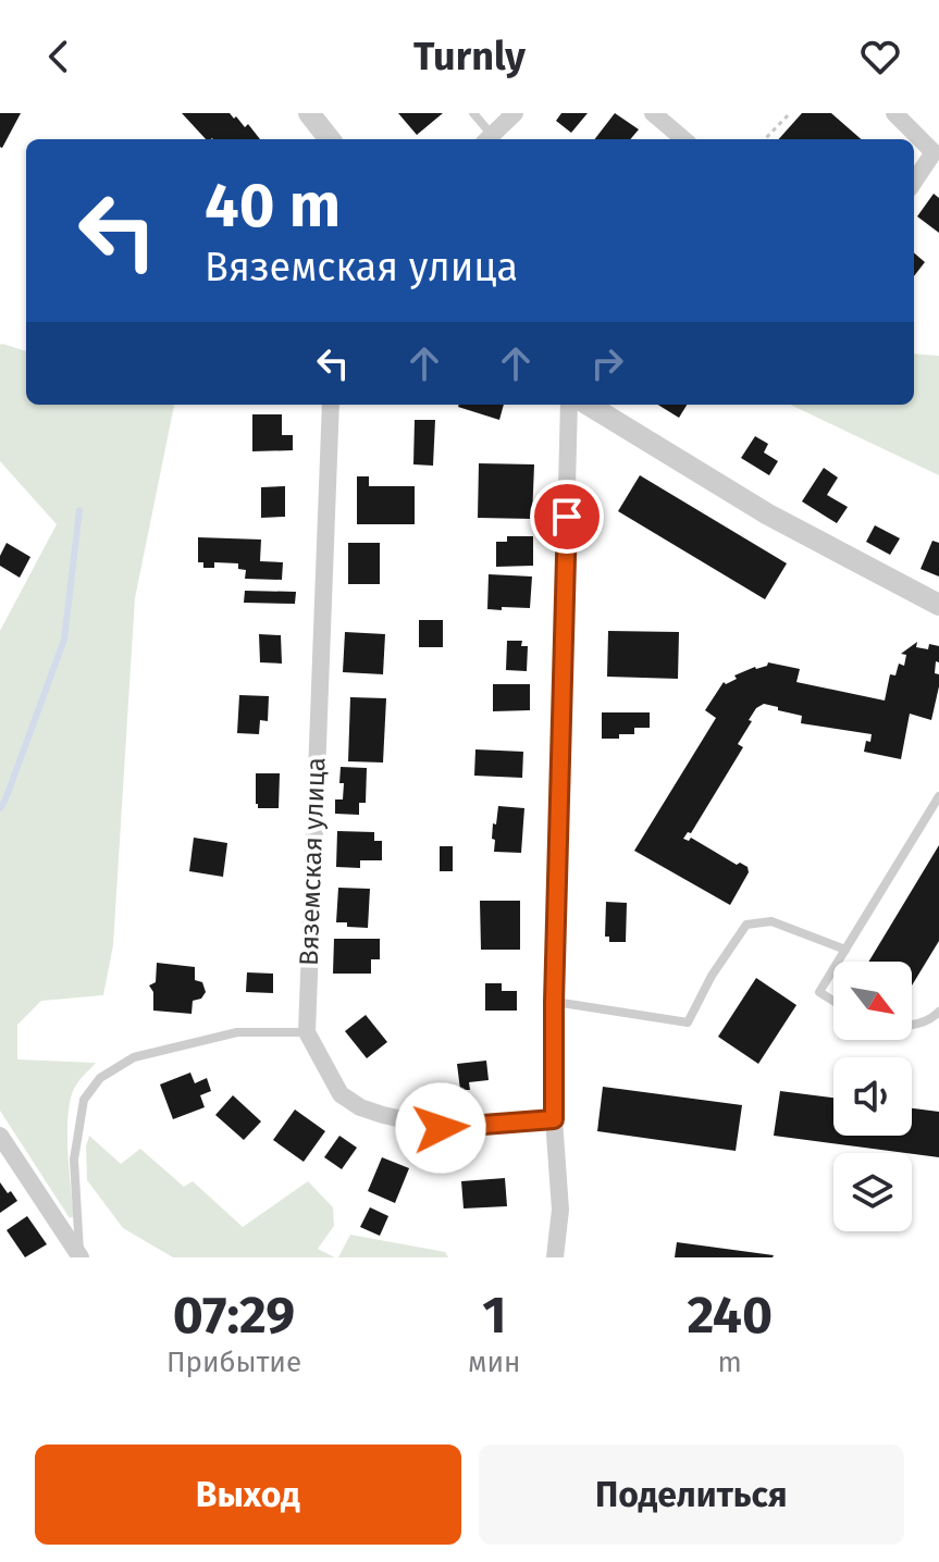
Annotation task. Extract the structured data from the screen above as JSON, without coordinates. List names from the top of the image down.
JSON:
{
  "streets": {
    "street": ["Вяземская улица"]
  },
  "north": "bottom right",
  "page": {
    "header": "Turnly",
    "turn": ["40 m", "Вяземская улица"],
    "eta": [
      "07:29",
      "Прибытие",
      "1",
      "мин",
      "240",
      "m"
    ],
    "buttons": ["Выход", "Поделиться"]
  }
}
